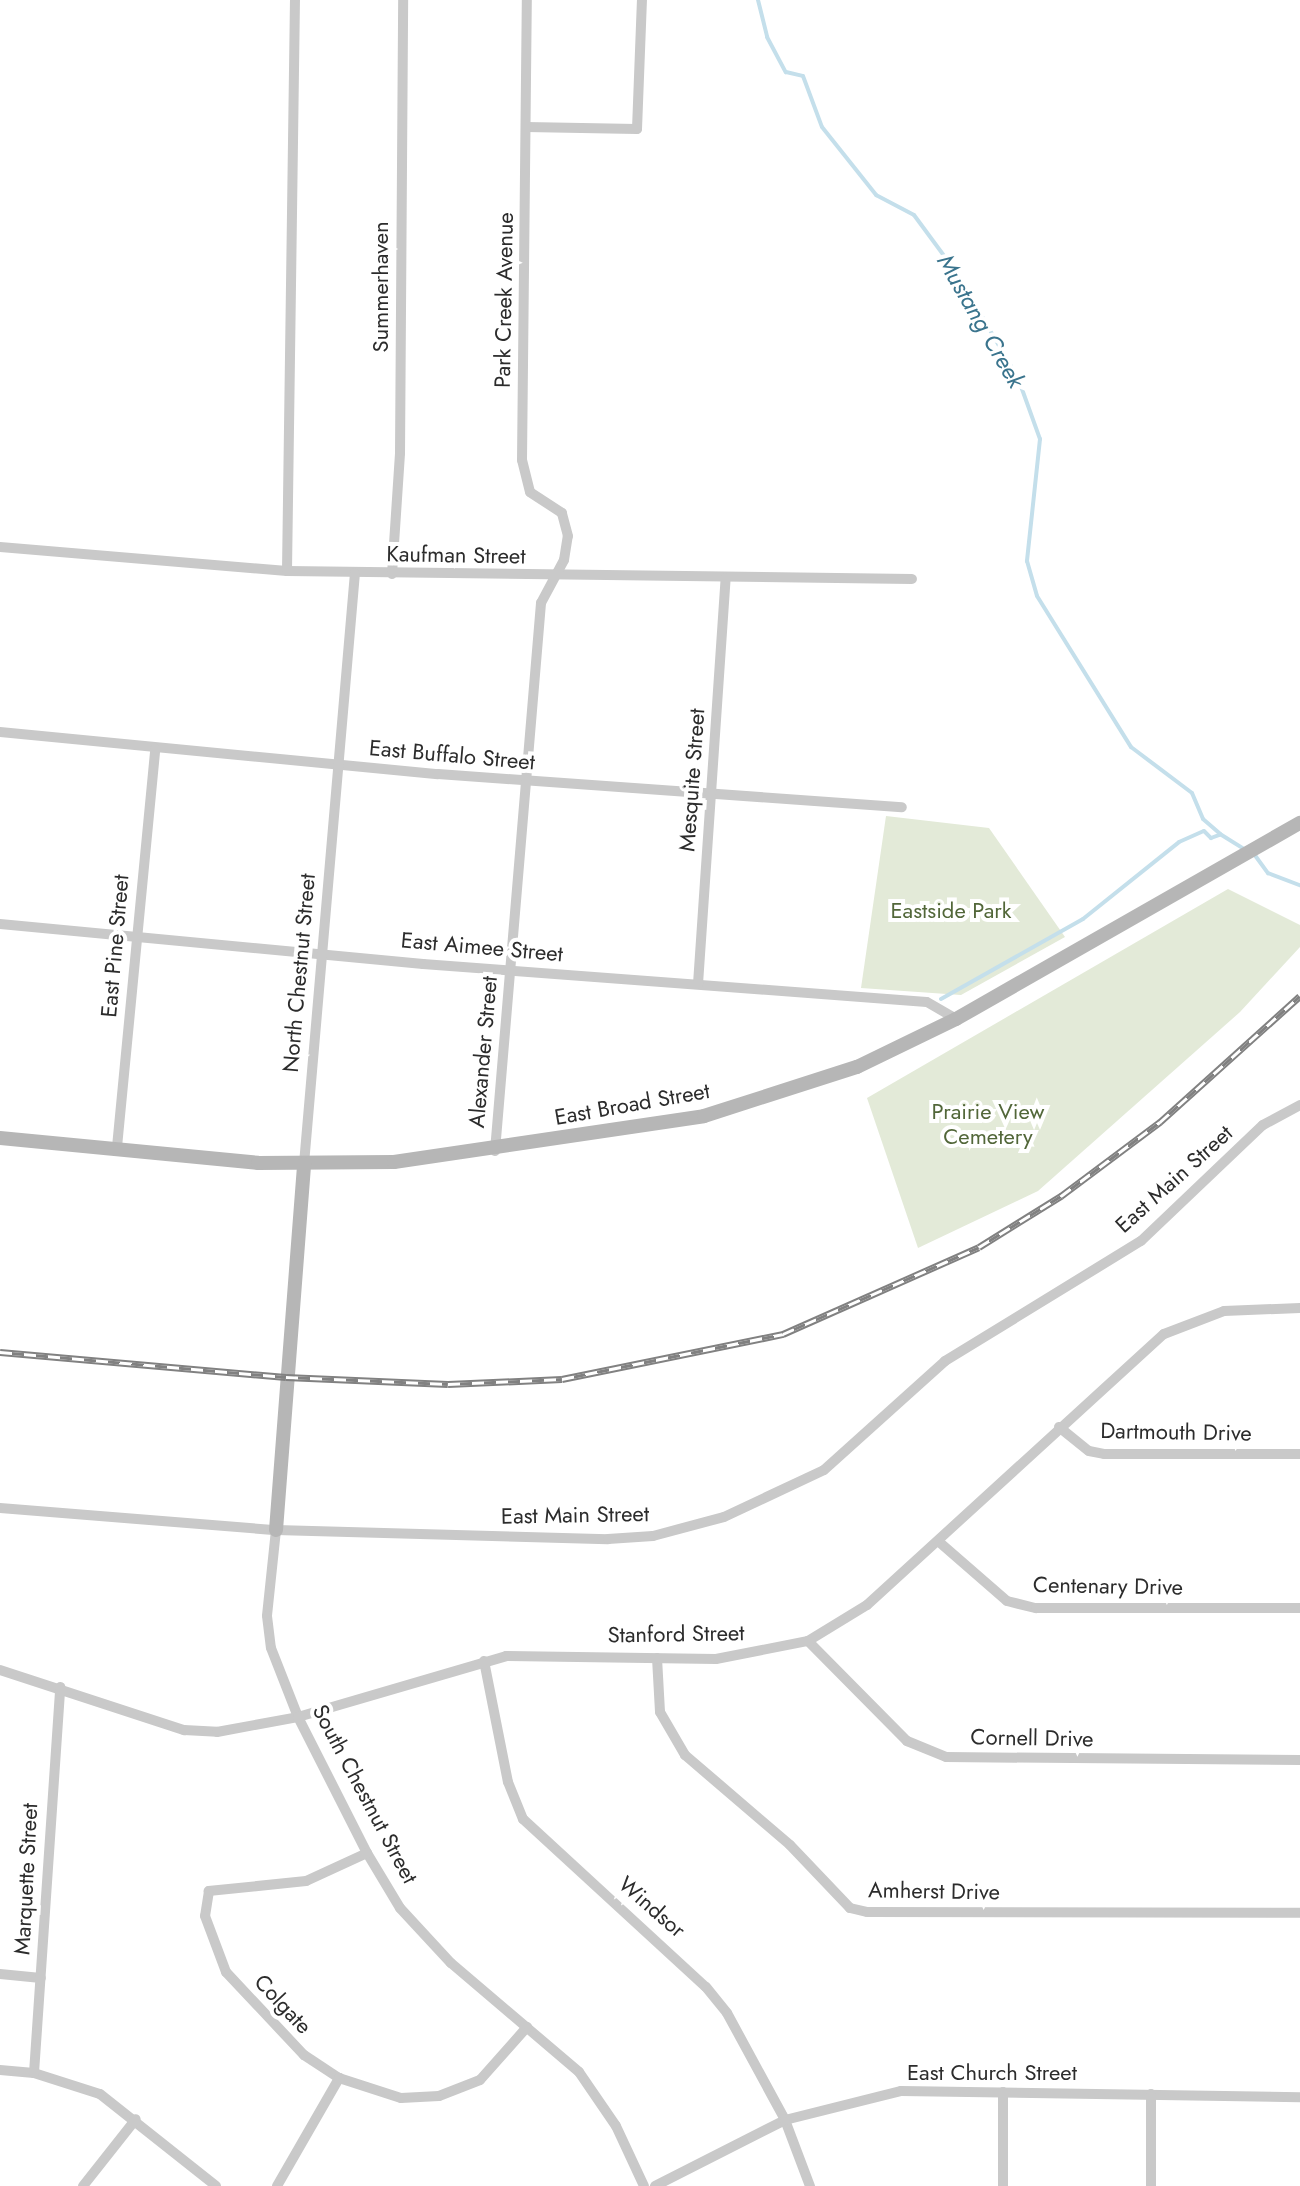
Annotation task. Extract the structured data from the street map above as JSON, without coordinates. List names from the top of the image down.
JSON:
{
  "streets": {
    "main road": ["North Chestnut Street", "East Broad Street", "South Chestnut Street"],
    "street": [
      "Summerhaven",
      "Park Creek Avenue",
      "Kaufman Street",
      "East Buffalo Street",
      "Mesquite Street",
      "East Pine Street",
      "East Aimee Street",
      "Alexander Street",
      "East Main Street",
      "Dartmouth Drive",
      "Centenary Drive",
      "Stanford Street",
      "Cornell Drive",
      "Marquette Street",
      "Amherst Drive",
      "Windsor",
      "Colgate",
      "East Church Street"
    ]
  },
  "crossings": [
    ["Summerhaven", "Kaufman Street"],
    ["Park Creek Avenue", "Kaufman Street"],
    ["Park Creek Avenue", "Alexander Street"],
    ["Kaufman Street", "Mesquite Street"],
    ["Kaufman Street", "North Chestnut Street"],
    ["Kaufman Street", "Alexander Street"],
    ["East Buffalo Street", "Mesquite Street"],
    ["East Buffalo Street", "East Pine Street"],
    ["East Buffalo Street", "North Chestnut Street"],
    ["East Buffalo Street", "Alexander Street"],
    ["Mesquite Street", "East Aimee Street"],
    ["East Pine Street", "East Aimee Street"],
    ["East Pine Street", "East Broad Street"],
    ["East Aimee Street", "North Chestnut Street"],
    ["East Aimee Street", "Alexander Street"],
    ["East Aimee Street", "East Broad Street"],
    ["North Chestnut Street", "East Broad Street"],
    ["North Chestnut Street", "South Chestnut Street"],
    ["Alexander Street", "East Broad Street"],
    ["East Main Street", "South Chestnut Street"],
    ["Dartmouth Drive", "Stanford Street"],
    ["Centenary Drive", "Stanford Street"],
    ["Stanford Street", "Cornell Drive"],
    ["Stanford Street", "South Chestnut Street"],
    ["Stanford Street", "Marquette Street"],
    ["Stanford Street", "Amherst Drive"],
    ["Stanford Street", "Windsor"],
    ["South Chestnut Street", "Colgate"],
    ["Windsor", "East Church Street"]
  ],
  "water": ["Mustang Creek"],
  "parks": ["Eastside Park", "Prairie View Cemetery"]
}
